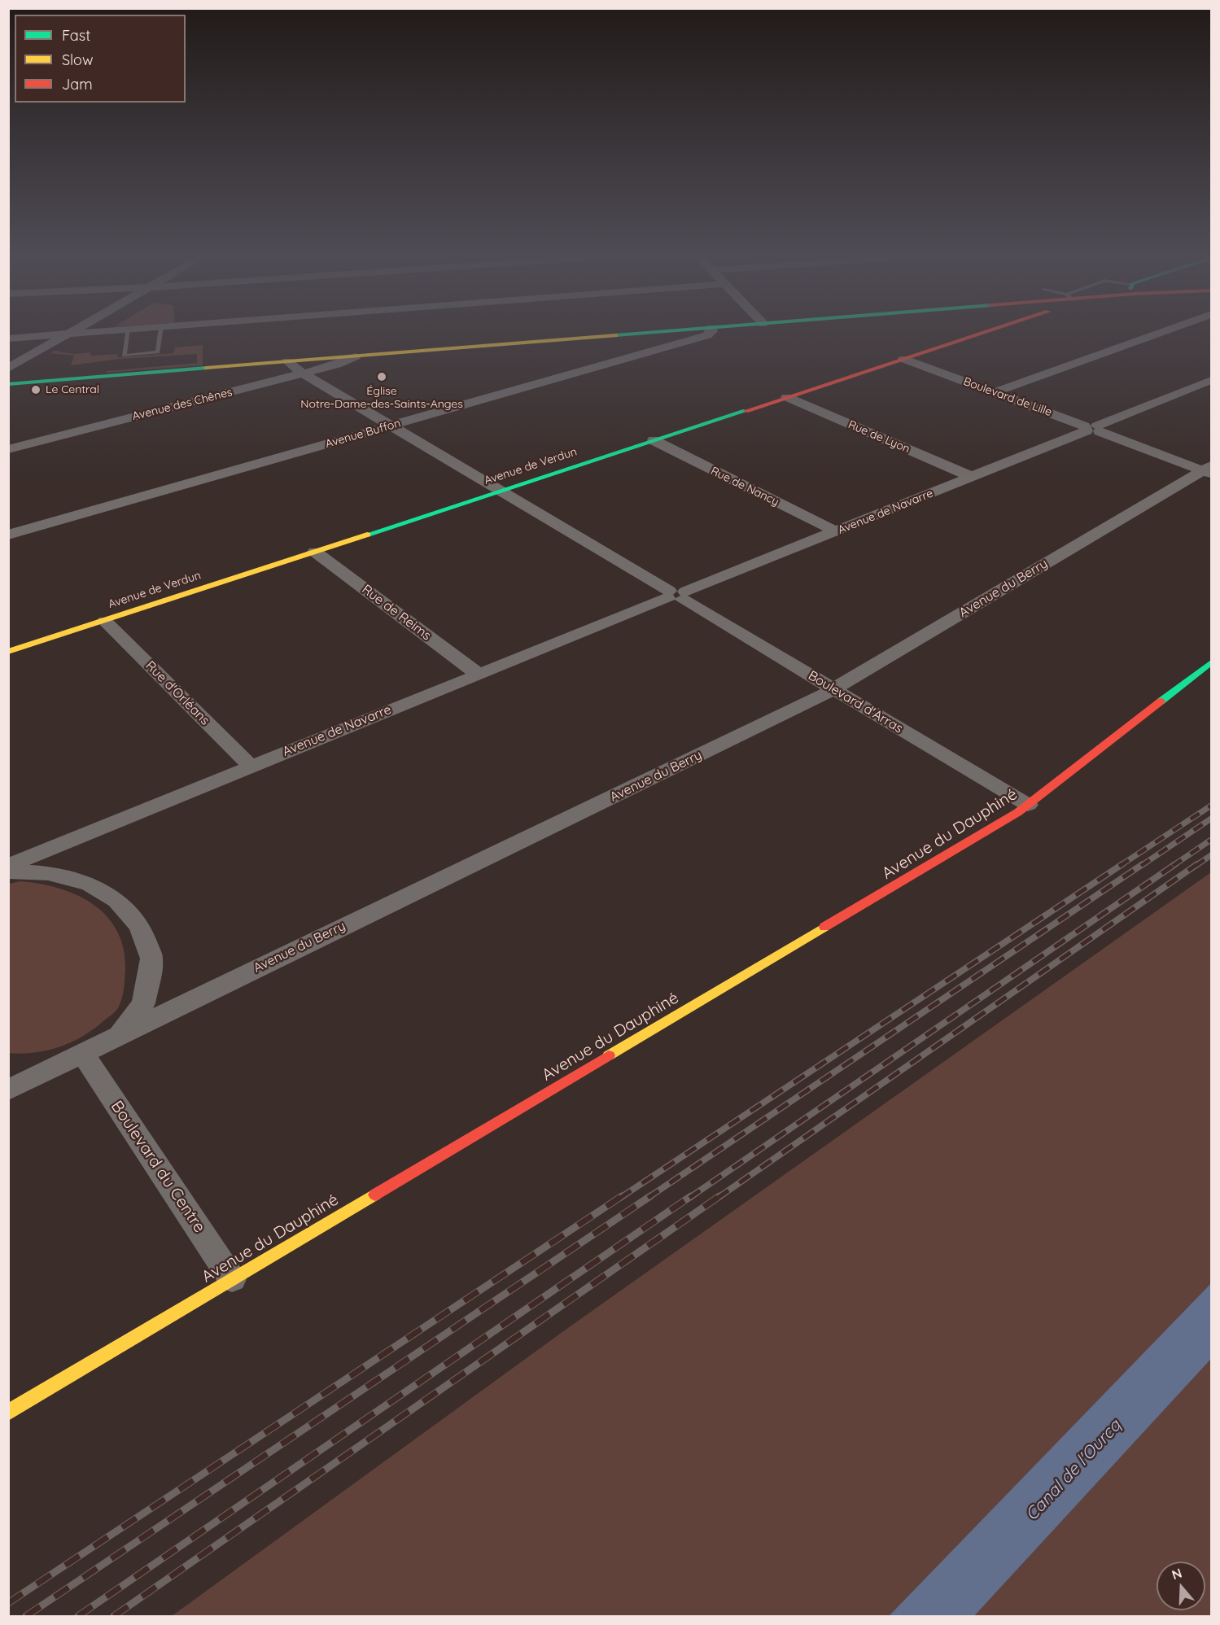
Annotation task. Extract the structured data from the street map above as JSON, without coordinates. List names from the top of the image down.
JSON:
{
  "streets": {
    "street": [
      "Boulevard de Lille",
      "Avenue des Chênes",
      "Avenue Buffon",
      "Rue de Lyon",
      "Avenue de Verdun",
      "Rue de Nancy",
      "Avenue de Navarre",
      "Avenue du Berry",
      "Rue de Reims",
      "Rue d'Orléans",
      "Boulevard d'Arras",
      "Avenue du Dauphiné",
      "Boulevard du Centre"
    ]
  },
  "crossings": [
    ["Boulevard de Lille", "Avenue de Verdun"],
    ["Boulevard de Lille", "Avenue de Navarre"],
    ["Boulevard de Lille", "Avenue du Berry"],
    ["Avenue des Chênes", "Boulevard d'Arras"],
    ["Avenue Buffon", "Boulevard d'Arras"],
    ["Rue de Lyon", "Avenue de Verdun"],
    ["Rue de Lyon", "Avenue de Navarre"],
    ["Avenue de Verdun", "Rue de Nancy"],
    ["Avenue de Verdun", "Rue de Reims"],
    ["Avenue de Verdun", "Rue d'Orléans"],
    ["Avenue de Verdun", "Boulevard d'Arras"],
    ["Rue de Nancy", "Avenue de Navarre"],
    ["Avenue de Navarre", "Rue de Reims"],
    ["Avenue de Navarre", "Rue d'Orléans"],
    ["Avenue de Navarre", "Boulevard d'Arras"],
    ["Avenue du Berry", "Boulevard d'Arras"],
    ["Avenue du Berry", "Boulevard du Centre"],
    ["Boulevard d'Arras", "Avenue du Dauphiné"],
    ["Avenue du Dauphiné", "Boulevard du Centre"]
  ],
  "water": ["Canal de l'Ourcq"],
  "places": ["Église Notre-Dame-des-Saints-Anges", "Le Central"],
  "legend": ["Fast", "Slow", "Jam"],
  "north": "top"
}
